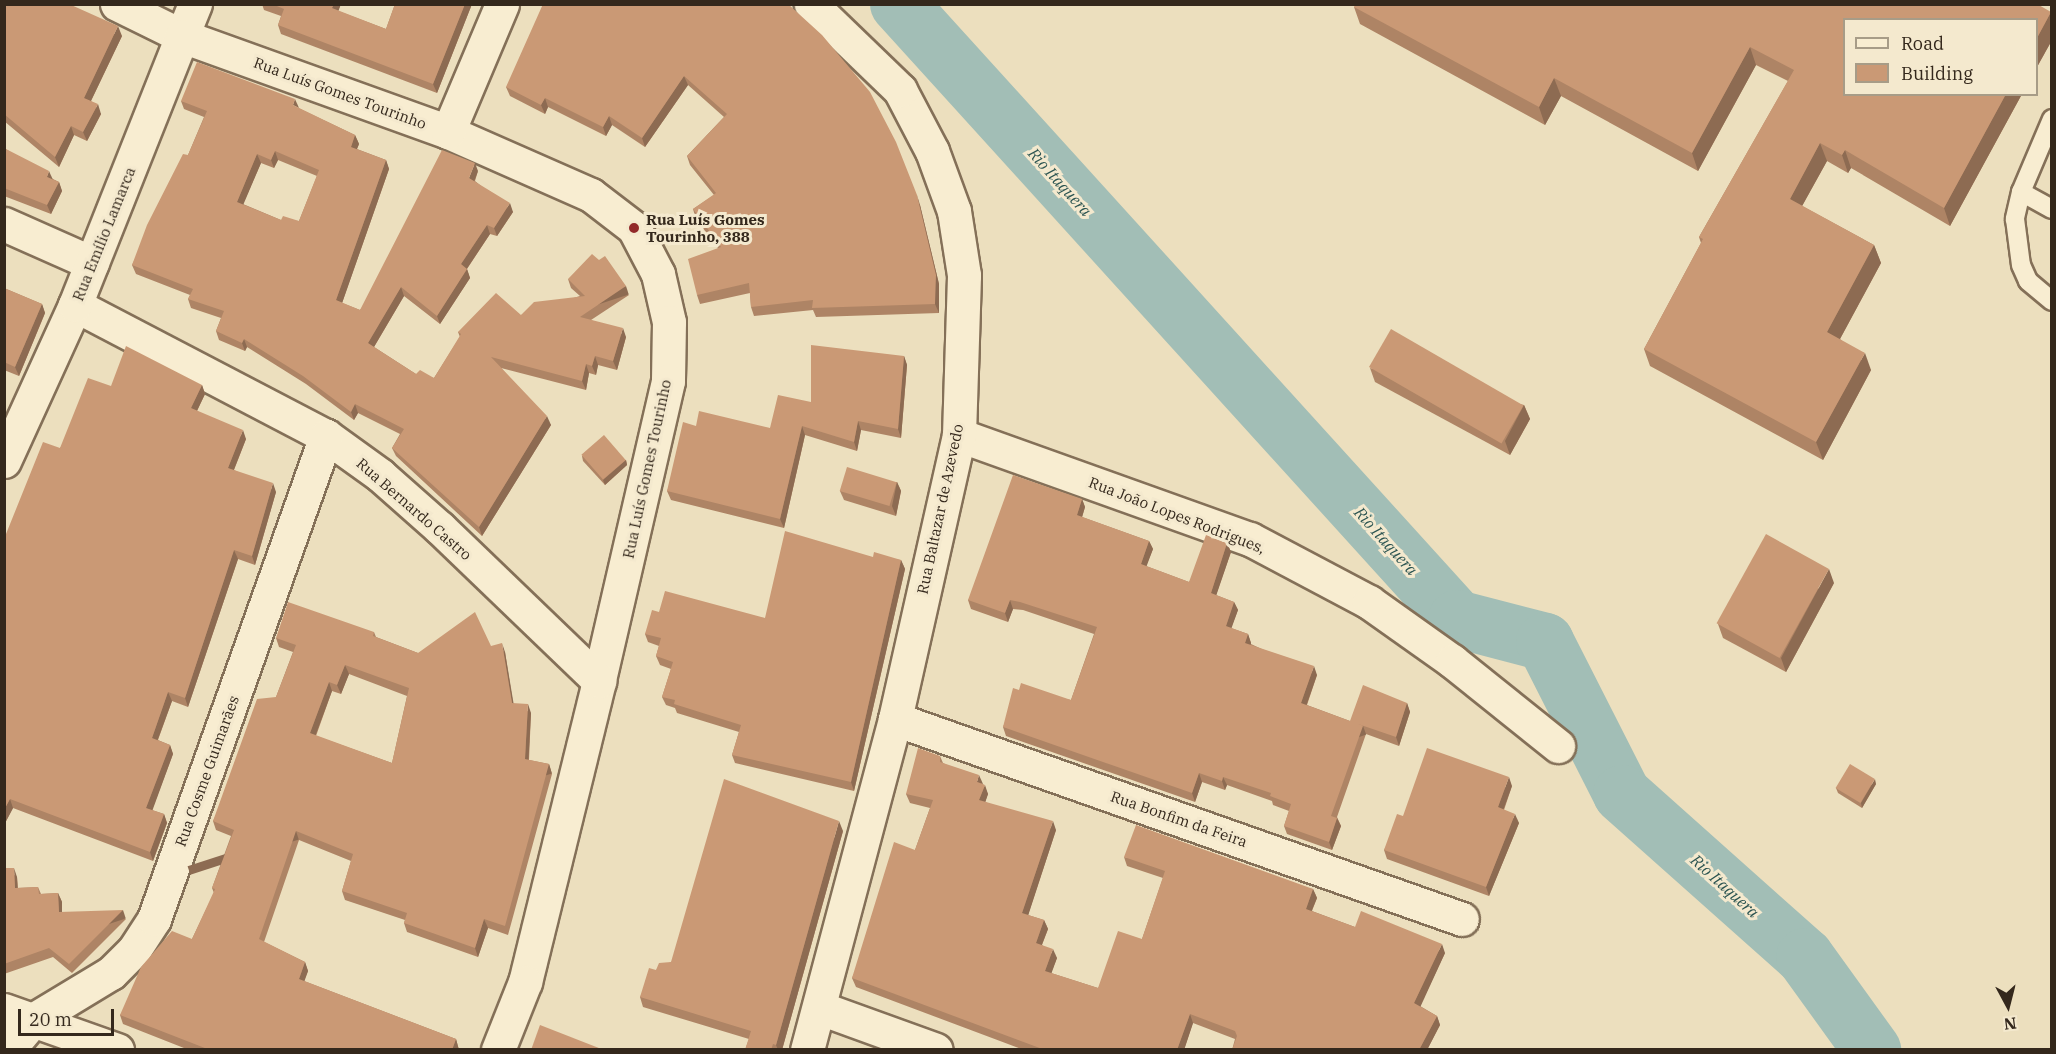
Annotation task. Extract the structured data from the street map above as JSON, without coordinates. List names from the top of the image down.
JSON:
{
  "streets": {
    "street": [
      "Rua Luís Gomes Tourinho",
      "Rua Emílio Lamarca",
      "Rua Bernardo Castro",
      "Rua Baltazar de Azevedo",
      "Rua João Lopes Rodrigues,",
      "Rua Cosme Guimarães",
      "Rua Bonfim da Feira"
    ]
  },
  "crossings": [
    ["Rua Luís Gomes Tourinho", "Rua Emílio Lamarca"],
    ["Rua Luís Gomes Tourinho", "Rua Bernardo Castro"],
    ["Rua Emílio Lamarca", "Rua Bernardo Castro"],
    ["Rua Bernardo Castro", "Rua Cosme Guimarães"],
    ["Rua Baltazar de Azevedo", "Rua João Lopes Rodrigues,"],
    ["Rua Baltazar de Azevedo", "Rua Bonfim da Feira"]
  ],
  "water": ["Rio Itaquera"],
  "places": ["Rua Luís Gomes Tourinho, 388"],
  "legend": ["Road", "Building"],
  "scale_bar": "20 m",
  "north": "bottom"
}
